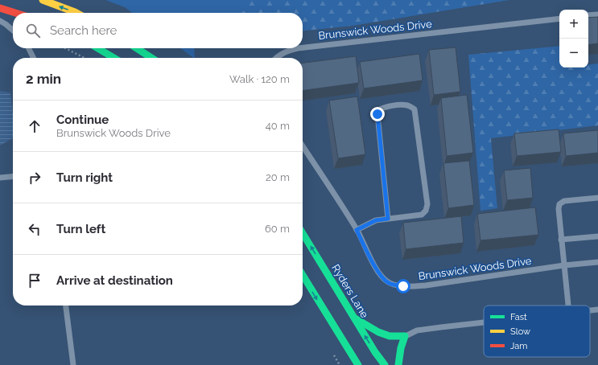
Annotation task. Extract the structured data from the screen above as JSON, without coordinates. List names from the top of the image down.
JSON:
{
  "streets": {
    "main road": ["Ryders Lane"],
    "lane": ["Brunswick Woods Drive"]
  },
  "legend": ["Fast", "Slow", "Jam"],
  "page": {
    "map_buttons": ["+", "−"],
    "search": "Search here",
    "heading": ["2 min", "Walk · 120 m"],
    "list": [
      ["Continue", "Brunswick Woods Drive", "40 m"],
      ["Turn right", "20 m"],
      ["Turn left", "60 m"],
      "Arrive at destination"
    ]
  }
}
